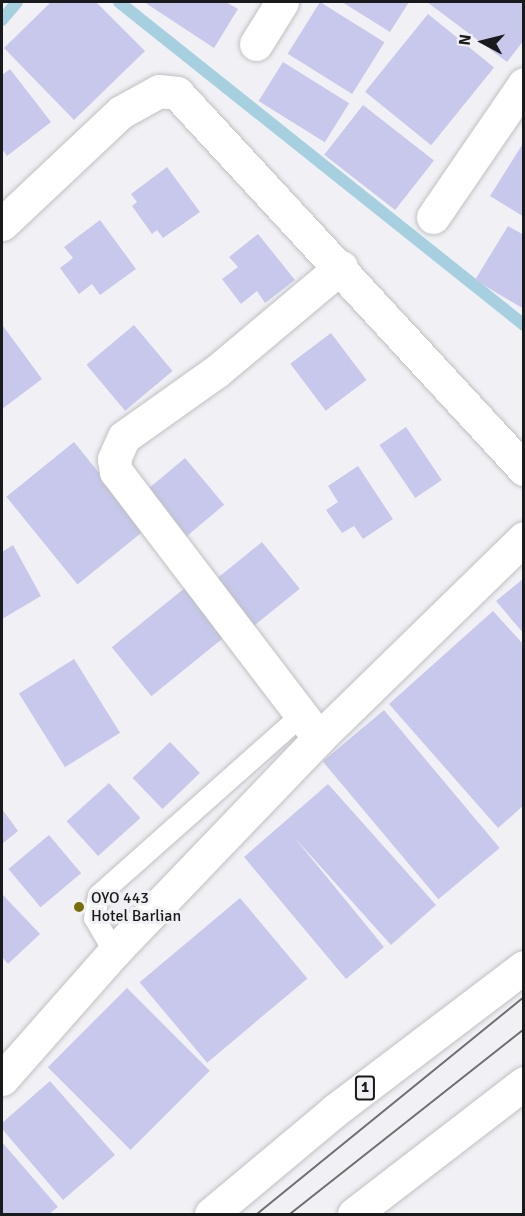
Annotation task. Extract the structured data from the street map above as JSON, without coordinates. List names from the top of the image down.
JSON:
{
  "streets": {
    "main road": ["1"]
  },
  "places": ["OYO 443 Hotel Barlian"],
  "north": "left"
}
